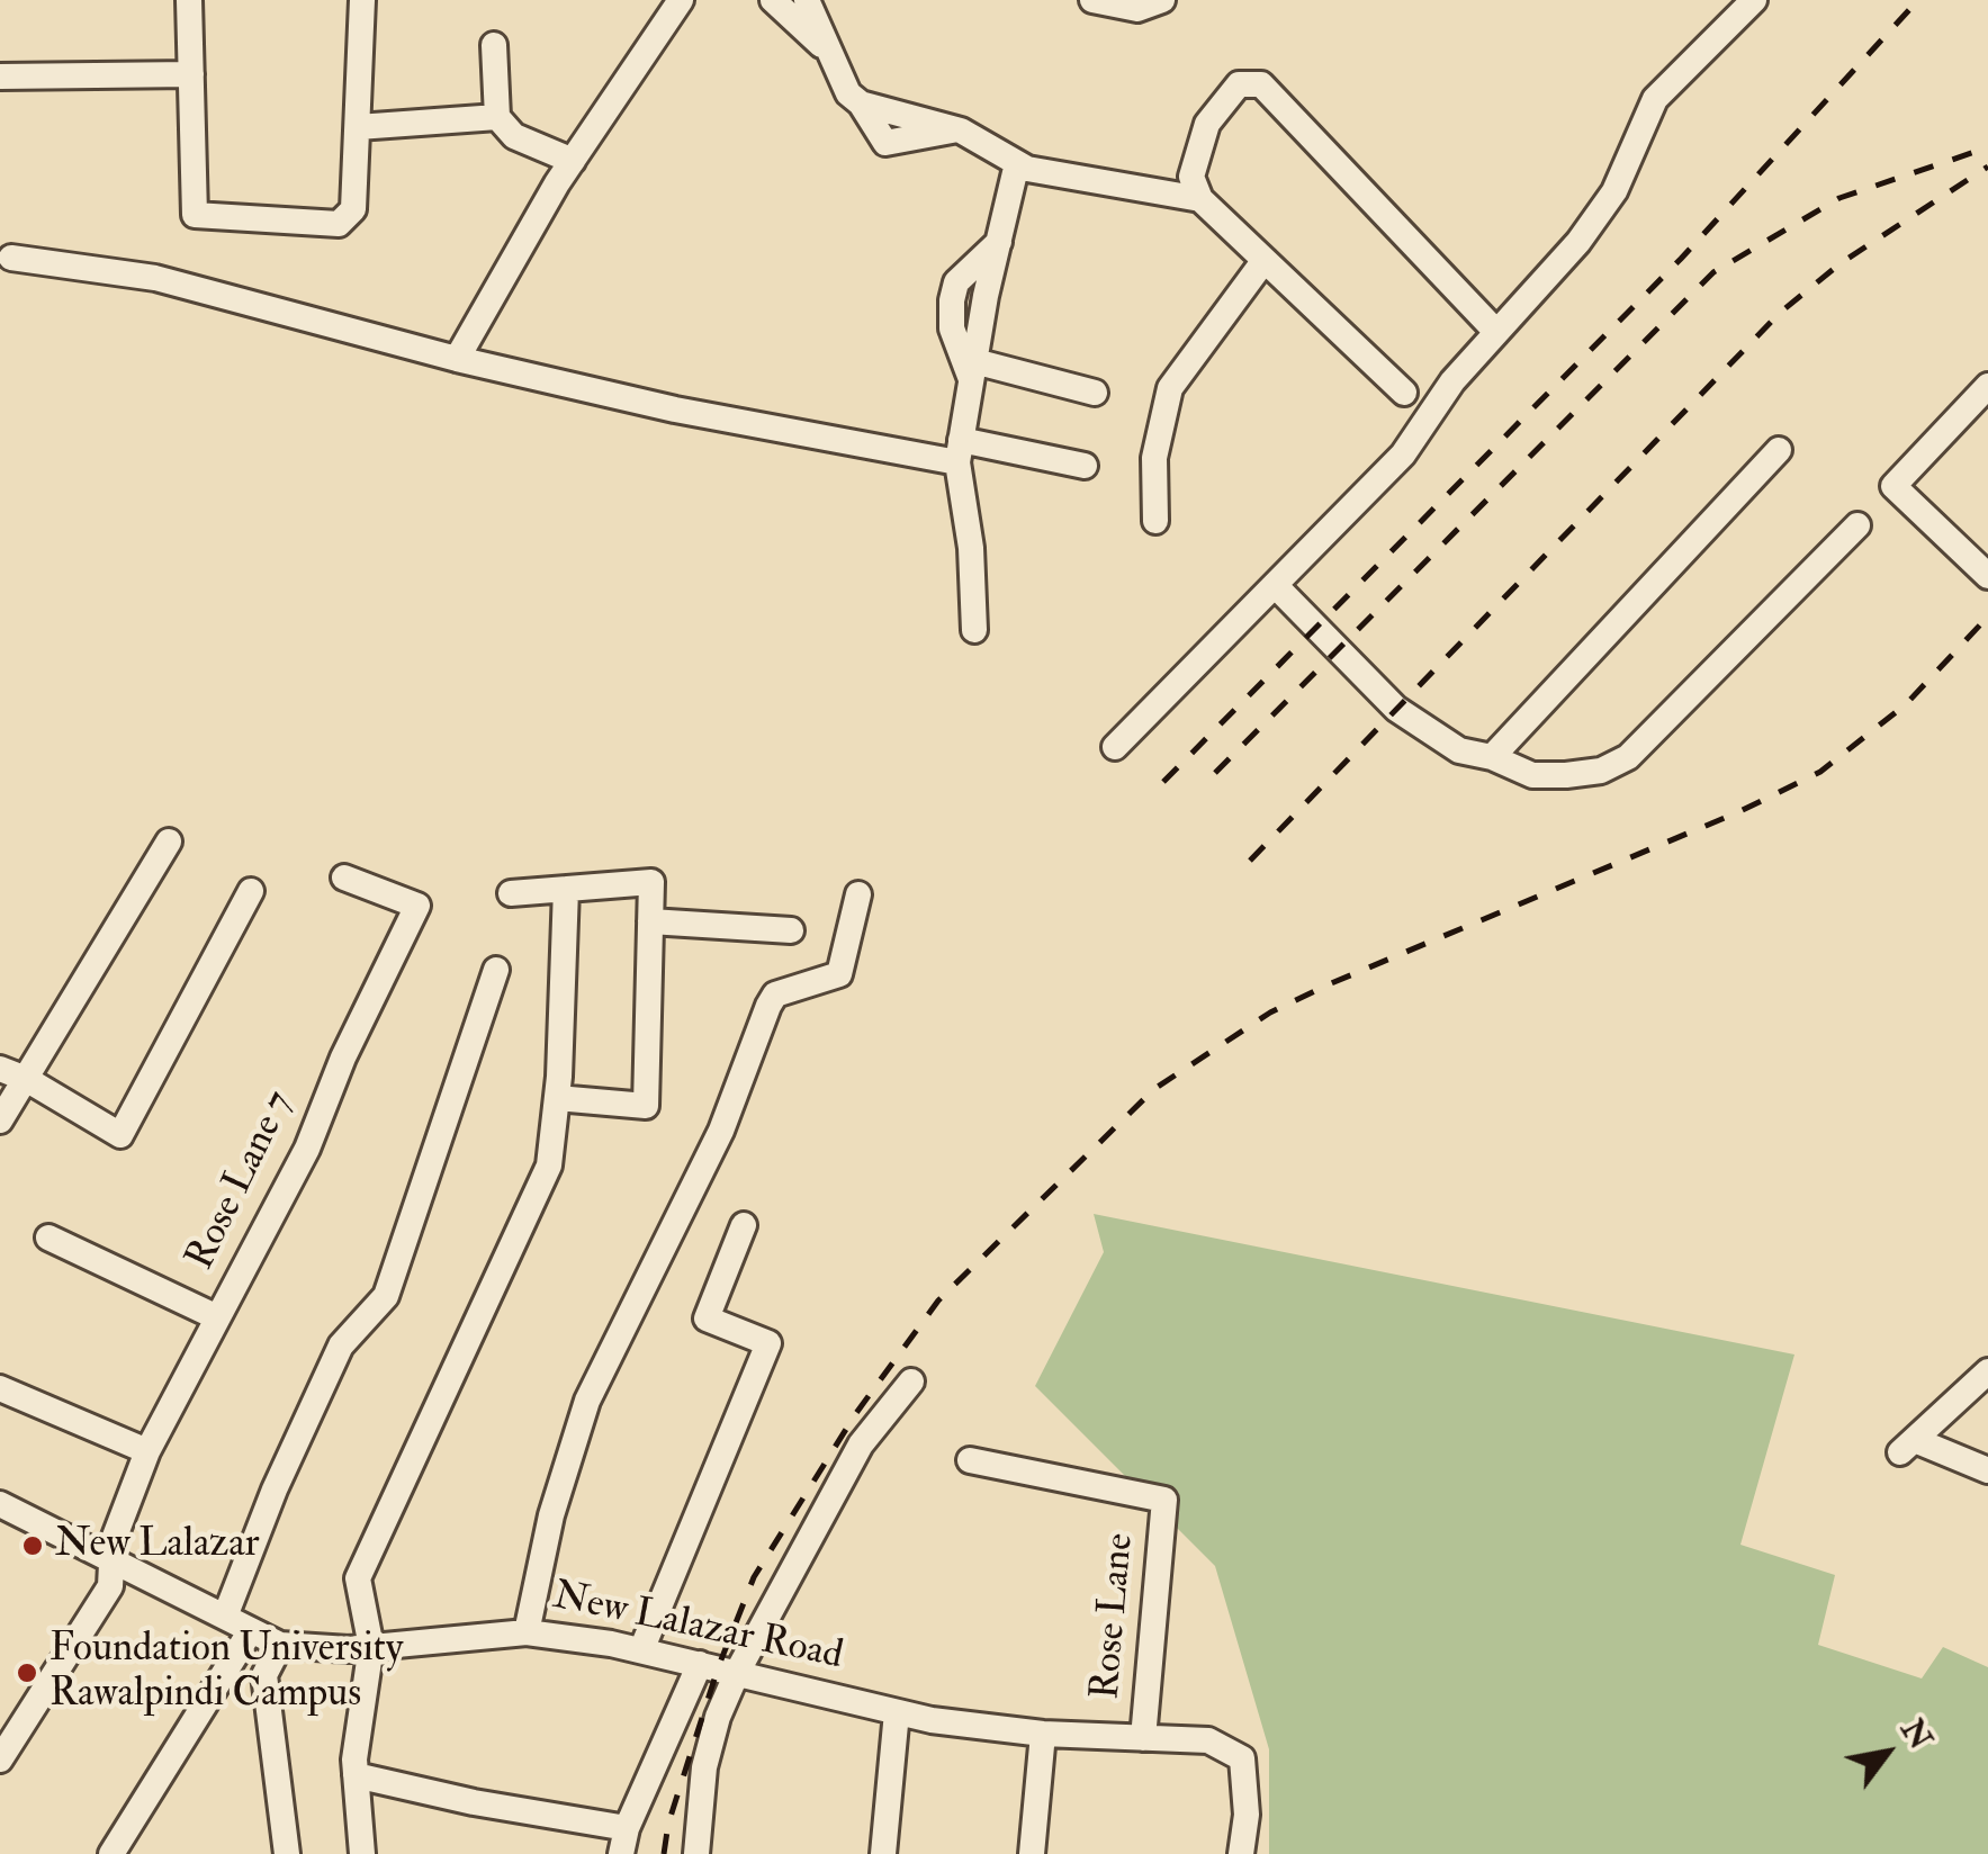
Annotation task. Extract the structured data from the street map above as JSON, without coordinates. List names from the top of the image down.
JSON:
{
  "streets": {
    "street": ["Rose Lane 7", "Rose Lane", "New Lalazar Road"]
  },
  "crossings": [
    ["Rose Lane 7", "New Lalazar Road"],
    ["Rose Lane", "New Lalazar Road"]
  ],
  "places": ["New Lalazar", "Foundation University Rawalpindi Campus"],
  "north": "top right"
}
